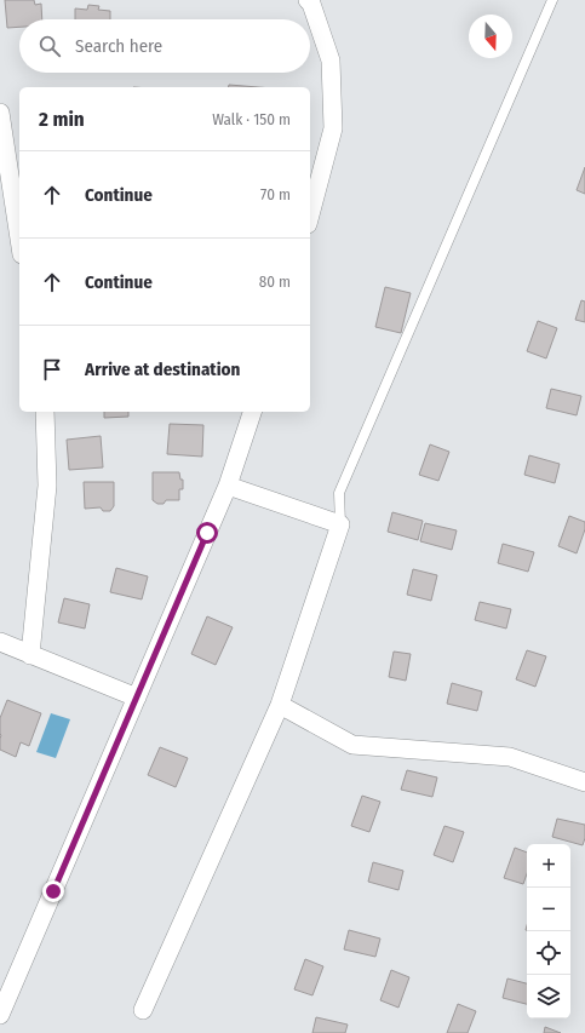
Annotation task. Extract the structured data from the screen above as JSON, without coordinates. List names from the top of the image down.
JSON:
{
  "north": "bottom",
  "page": {
    "search": "Search here",
    "heading": ["2 min", "Walk · 150 m"],
    "list": [
      ["Continue", "70 m"],
      ["Continue", "80 m"],
      "Arrive at destination"
    ],
    "map_buttons": ["+", "−"]
  }
}
